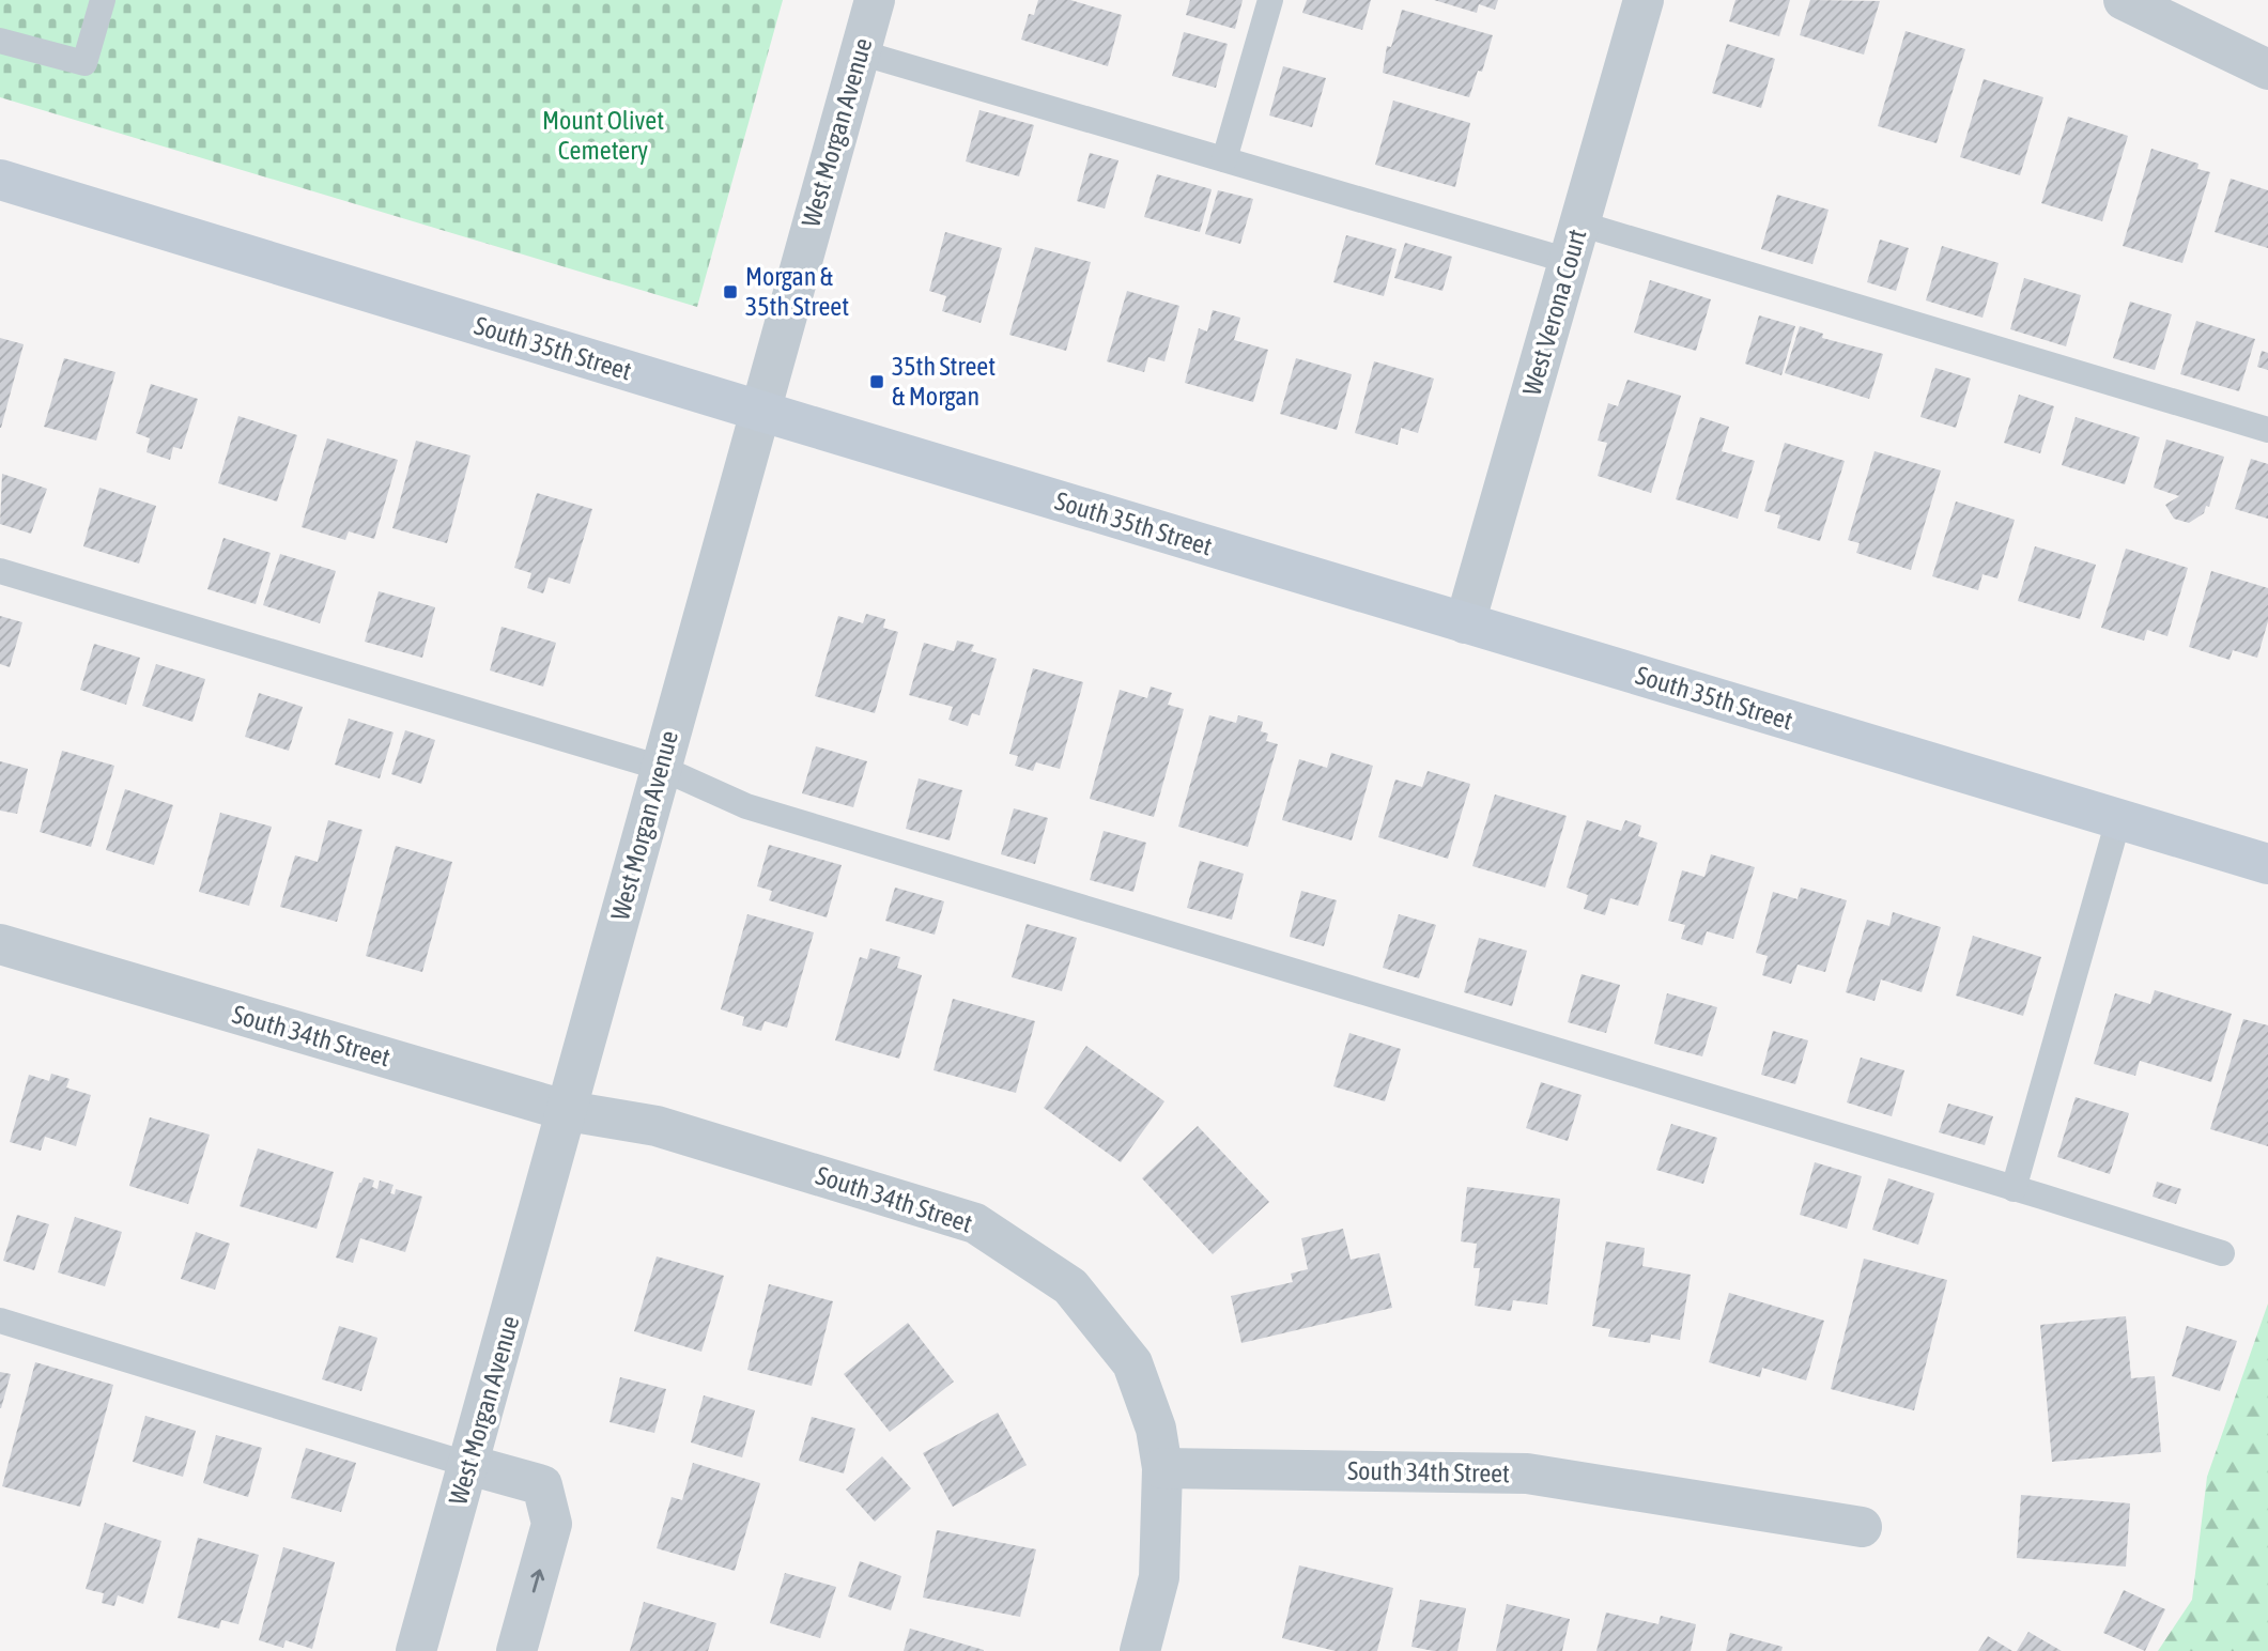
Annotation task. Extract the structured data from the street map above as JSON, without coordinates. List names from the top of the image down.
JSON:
{
  "streets": {
    "main road": ["South 35th Street"],
    "street": ["West Morgan Avenue", "West Verona Court", "South 34th Street"]
  },
  "crossings": [
    ["West Morgan Avenue", "South 35th Street"],
    ["West Morgan Avenue", "South 34th Street"],
    ["West Verona Court", "South 35th Street"]
  ],
  "parks": ["Mount Olivet Cemetery"],
  "places": {
    "transit": ["Morgan & 35th Street", "35th Street & Morgan"]
  }
}
